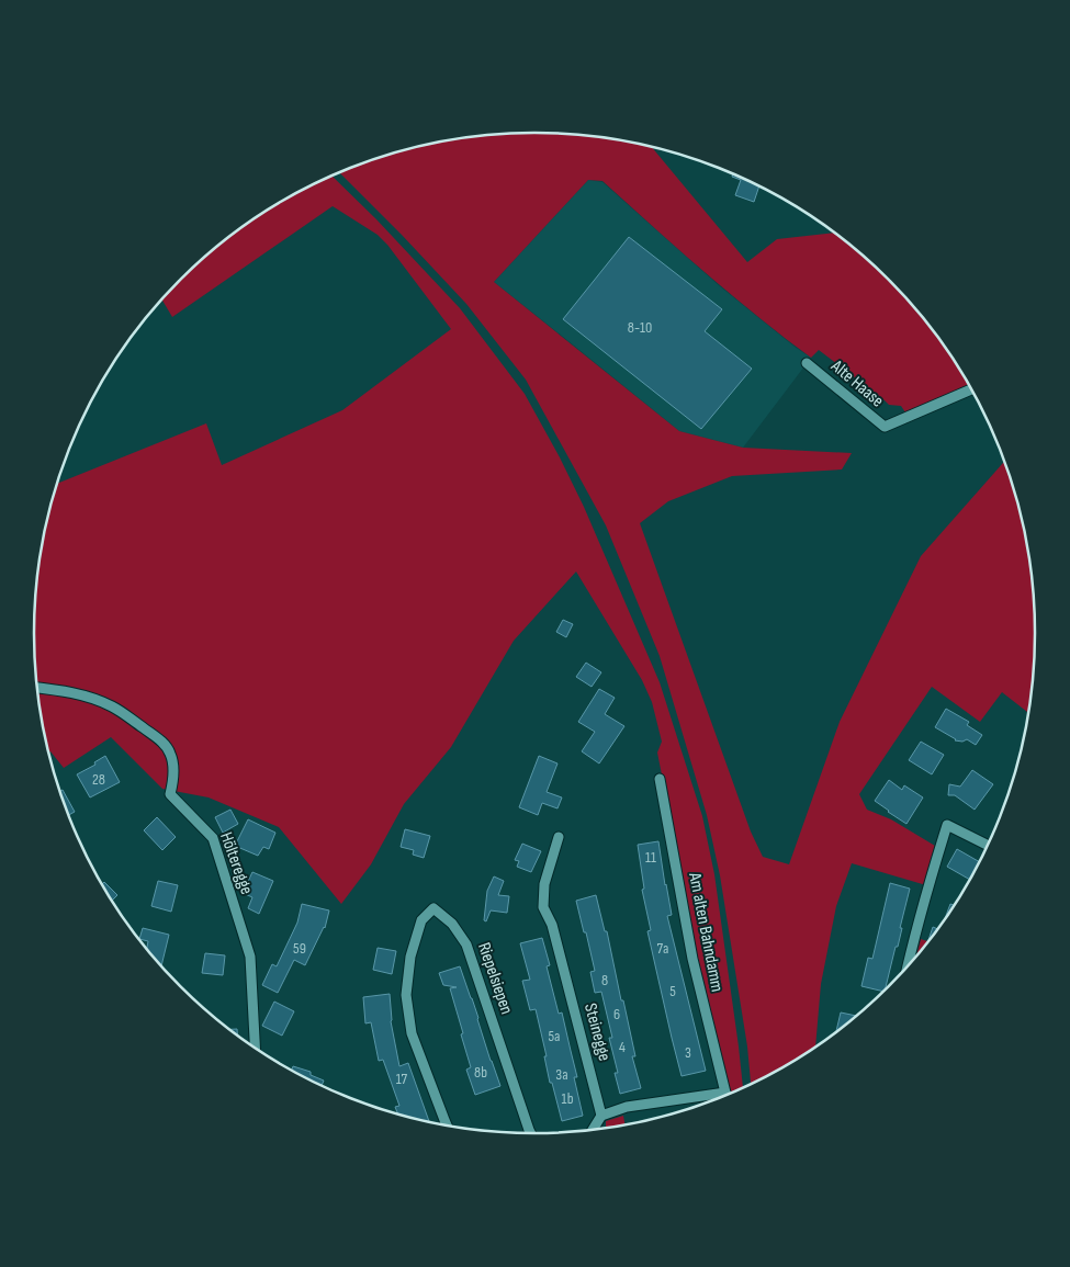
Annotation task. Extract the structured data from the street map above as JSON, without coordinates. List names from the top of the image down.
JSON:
{
  "streets": {
    "street": [
      "Alte Haase",
      "Hölteregge",
      "Am alten Bahndamm",
      "Riepelsiepen",
      "Steinegge"
    ]
  },
  "house_numbers": [
    "8-10",
    "28",
    "11",
    "59",
    "7a",
    "8",
    "5",
    "6",
    "5a",
    "4",
    "3",
    "8b",
    "3a",
    "17",
    "1b"
  ]
}
